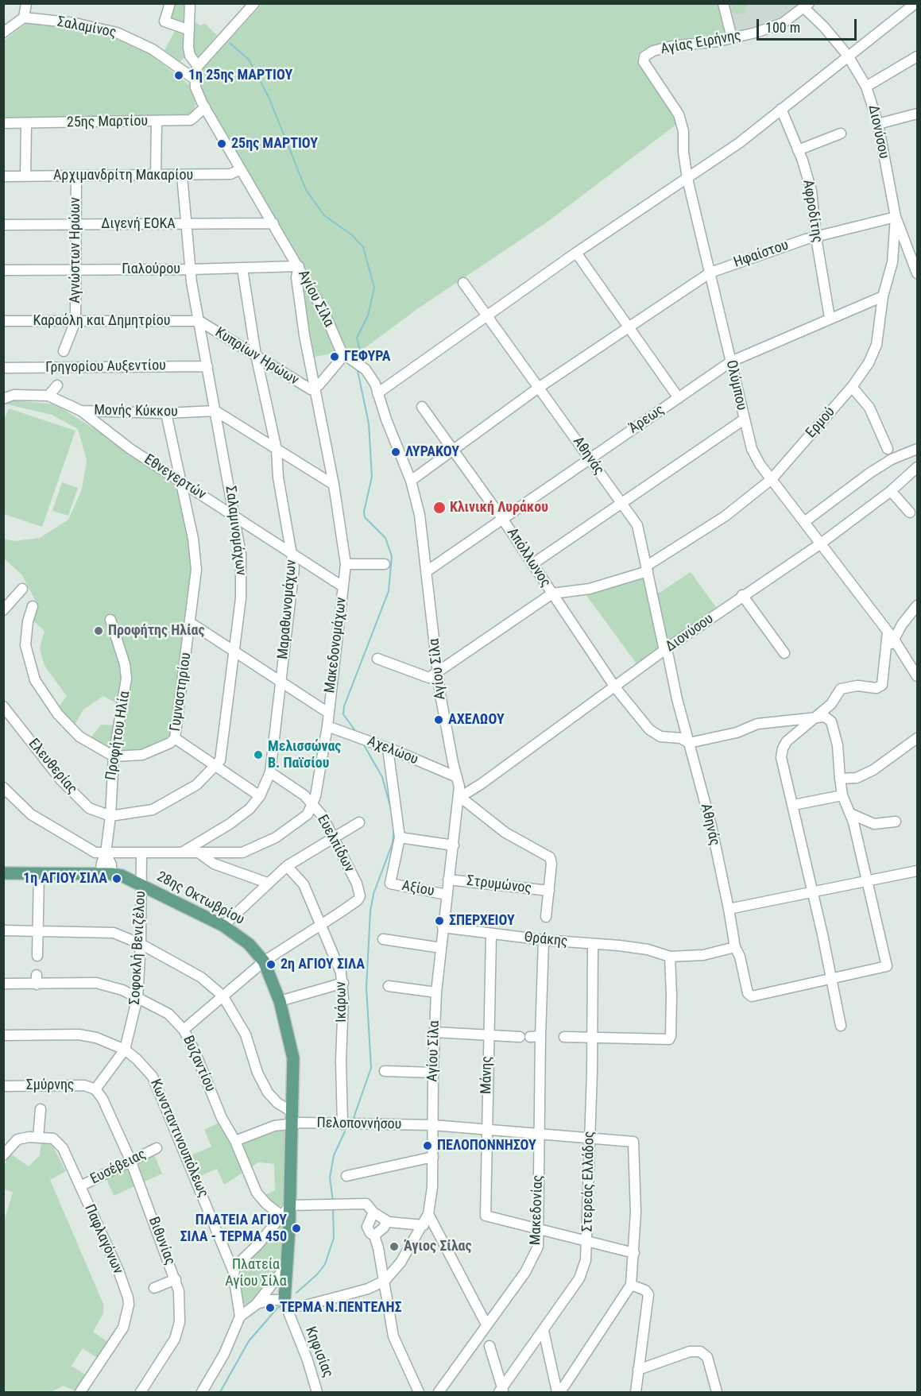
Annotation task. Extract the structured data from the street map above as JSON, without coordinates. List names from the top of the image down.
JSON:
{
  "streets": {
    "main road": ["28ης Οκτωβρίου", "Κηφισίας"],
    "street": [
      "Σαλαμίνος",
      "Αγίας Ειρήνης",
      "25ης Μαρτίου",
      "Διονύσου",
      "Αρχιμανδρίτη Μακαρίου",
      "Αφροδίτης",
      "Διγενή ΕΟΚΑ",
      "Αγνώστων Ηρώων",
      "Ηφαίστου",
      "Γιαλούρου",
      "Αγίου Σίλα",
      "Καραόλη και Δημητρίου",
      "Κυπρίων Ηρώων",
      "Γρηγορίου Αυξεντίου",
      "Ολύμπου",
      "Μονής Κύκκου",
      "Άρεως",
      "Ερμού",
      "Αθηνάς",
      "Εθνεγερτών",
      "Σαλαμινομάχων",
      "Απόλλωνος",
      "Μαραθωνομάχων",
      "Μακεδονομάχων",
      "Γυμναστηρίου",
      "Προφήτου Ηλία",
      "Αχελώου",
      "Ελευθερίας",
      "Ευελπίδων",
      "Στρυμώνος",
      "Αξίου",
      "Θράκης",
      "Σοφοκλή Βενιζέλου",
      "Ικάρων",
      "Βυζαντίου",
      "Μάνης",
      "Σμύρνης",
      "Πελοποννήσου",
      "Κωνσταντινουπόλεως",
      "Ευσέβειας",
      "Στερεάς Ελλάδος",
      "Μακεδονίας",
      "Παφλαγόνων",
      "Βιθυνίας"
    ]
  },
  "crossings": [
    ["Σαλαμίνος", "Αγίου Σίλα"],
    ["Αγίας Ειρήνης", "Διονύσου"],
    ["Αγίας Ειρήνης", "Ολύμπου"],
    ["25ης Μαρτίου", "Αγίου Σίλα"],
    ["Διονύσου", "Ηφαίστου"],
    ["Διονύσου", "Αγίου Σίλα"],
    ["Διονύσου", "Ολύμπου"],
    ["Διονύσου", "Ερμού"],
    ["Διονύσου", "Αθηνάς"],
    ["Διονύσου", "Απόλλωνος"],
    ["Αρχιμανδρίτη Μακαρίου", "Αγνώστων Ηρώων"],
    ["Αρχιμανδρίτη Μακαρίου", "Αγίου Σίλα"],
    ["Αρχιμανδρίτη Μακαρίου", "Σαλαμινομάχων"],
    ["Αφροδίτης", "Ηφαίστου"],
    ["Αφροδίτης", "Άρεως"],
    ["Διγενή ΕΟΚΑ", "Αγνώστων Ηρώων"],
    ["Διγενή ΕΟΚΑ", "Αγίου Σίλα"],
    ["Διγενή ΕΟΚΑ", "Σαλαμινομάχων"],
    ["Αγνώστων Ηρώων", "Γιαλούρου"],
    ["Αγνώστων Ηρώων", "Καραόλη και Δημητρίου"],
    ["Ηφαίστου", "Αγίου Σίλα"],
    ["Ηφαίστου", "Ολύμπου"],
    ["Ηφαίστου", "Ερμού"],
    ["Ηφαίστου", "Αθηνάς"],
    ["Ηφαίστου", "Απόλλωνος"],
    ["Γιαλούρου", "Αγίου Σίλα"],
    ["Γιαλούρου", "Σαλαμινομάχων"],
    ["Γιαλούρου", "Μαραθωνομάχων"],
    ["Γιαλούρου", "Μακεδονομάχων"],
    ["Αγίου Σίλα", "Άρεως"],
    ["Αγίου Σίλα", "Μακεδονομάχων"],
    ["Αγίου Σίλα", "Αχελώου"],
    ["Αγίου Σίλα", "Στρυμώνος"],
    ["Αγίου Σίλα", "Αξίου"],
    ["Αγίου Σίλα", "Θράκης"],
    ["Αγίου Σίλα", "Πελοποννήσου"],
    ["Καραόλη και Δημητρίου", "Κυπρίων Ηρώων"],
    ["Καραόλη και Δημητρίου", "Σαλαμινομάχων"],
    ["Κυπρίων Ηρώων", "Σαλαμινομάχων"],
    ["Κυπρίων Ηρώων", "Μαραθωνομάχων"],
    ["Κυπρίων Ηρώων", "Μακεδονομάχων"],
    ["Γρηγορίου Αυξεντίου", "Σαλαμινομάχων"],
    ["Ολύμπου", "Άρεως"],
    ["Ολύμπου", "Ερμού"],
    ["Μονής Κύκκου", "Εθνεγερτών"],
    ["Μονής Κύκκου", "Σαλαμινομάχων"],
    ["Μονής Κύκκου", "Γυμναστηρίου"],
    ["Άρεως", "Ερμού"],
    ["Άρεως", "Αθηνάς"],
    ["Άρεως", "Απόλλωνος"],
    ["Ερμού", "Αθηνάς"],
    ["Ερμού", "Απόλλωνος"],
    ["Αθηνάς", "Απόλλωνος"],
    ["Αθηνάς", "Θράκης"],
    ["Εθνεγερτών", "Σαλαμινομάχων"],
    ["Εθνεγερτών", "Μαραθωνομάχων"],
    ["Εθνεγερτών", "Μακεδονομάχων"],
    ["Εθνεγερτών", "Γυμναστηρίου"],
    ["Σαλαμινομάχων", "Προφήτου Ηλία"],
    ["Σαλαμινομάχων", "Ελευθερίας"],
    ["Μαραθωνομάχων", "Μακεδονομάχων"],
    ["Μακεδονομάχων", "Προφήτου Ηλία"],
    ["Μακεδονομάχων", "Αχελώου"],
    ["Μακεδονομάχων", "Ευελπίδων"],
    ["Μακεδονομάχων", "Σοφοκλή Βενιζέλου"],
    ["Γυμναστηρίου", "Προφήτου Ηλία"],
    ["Προφήτου Ηλία", "Ελευθερίας"],
    ["Προφήτου Ηλία", "28ης Οκτωβρίου"],
    ["Ευελπίδων", "Ικάρων"],
    ["28ης Οκτωβρίου", "Σοφοκλή Βενιζέλου"],
    ["28ης Οκτωβρίου", "Πελοποννήσου"],
    ["28ης Οκτωβρίου", "Κηφισίας"],
    ["Θράκης", "Μάνης"],
    ["Θράκης", "Στερεάς Ελλάδος"],
    ["Θράκης", "Μακεδονίας"],
    ["Σοφοκλή Βενιζέλου", "Βυζαντίου"],
    ["Σοφοκλή Βενιζέλου", "Σμύρνης"],
    ["Σοφοκλή Βενιζέλου", "Κωνσταντινουπόλεως"],
    ["Σοφοκλή Βενιζέλου", "Βιθυνίας"],
    ["Ικάρων", "Πελοποννήσου"],
    ["Βυζαντίου", "Πελοποννήσου"],
    ["Μάνης", "Πελοποννήσου"],
    ["Μάνης", "Μακεδονίας"],
    ["Σμύρνης", "Βιθυνίας"],
    ["Πελοποννήσου", "Στερεάς Ελλάδος"],
    ["Πελοποννήσου", "Μακεδονίας"],
    ["Ευσέβειας", "Παφλαγόνων"],
    ["Ευσέβειας", "Βιθυνίας"]
  ],
  "parks": ["Πλατεία Αγίου Σίλα"],
  "places": [
    "1η 25ης ΜΑΡΤΙΟΥ",
    "25ης ΜΑΡΤΙΟΥ",
    "ΓΕΦΥΡΑ",
    "ΛΥΡΑΚΟΥ",
    "Κλινική Λυράκου",
    "Προφήτης Ηλίας",
    "ΑΧΕΛΩΟΥ",
    "Μελισσώνας B. Παϊσίου",
    "1η ΑΓΙΟΥ ΣΙΛΑ",
    "ΣΠΕΡΧΕΙΟΥ",
    "2η ΑΓΙΟΥ ΣΙΛΑ",
    "ΠΕΛΟΠΟΝΝΗΣΟΥ",
    "ΠΛΑΤΕΙΑ ΑΓΙΟΥ ΣΙΛΑ - ΤΕΡΜΑ 450",
    "Άγιος Σίλας",
    "ΤΕΡΜΑ Ν.ΠΕΝΤΕΛΗΣ"
  ],
  "scale_bar": "100 m"
}
